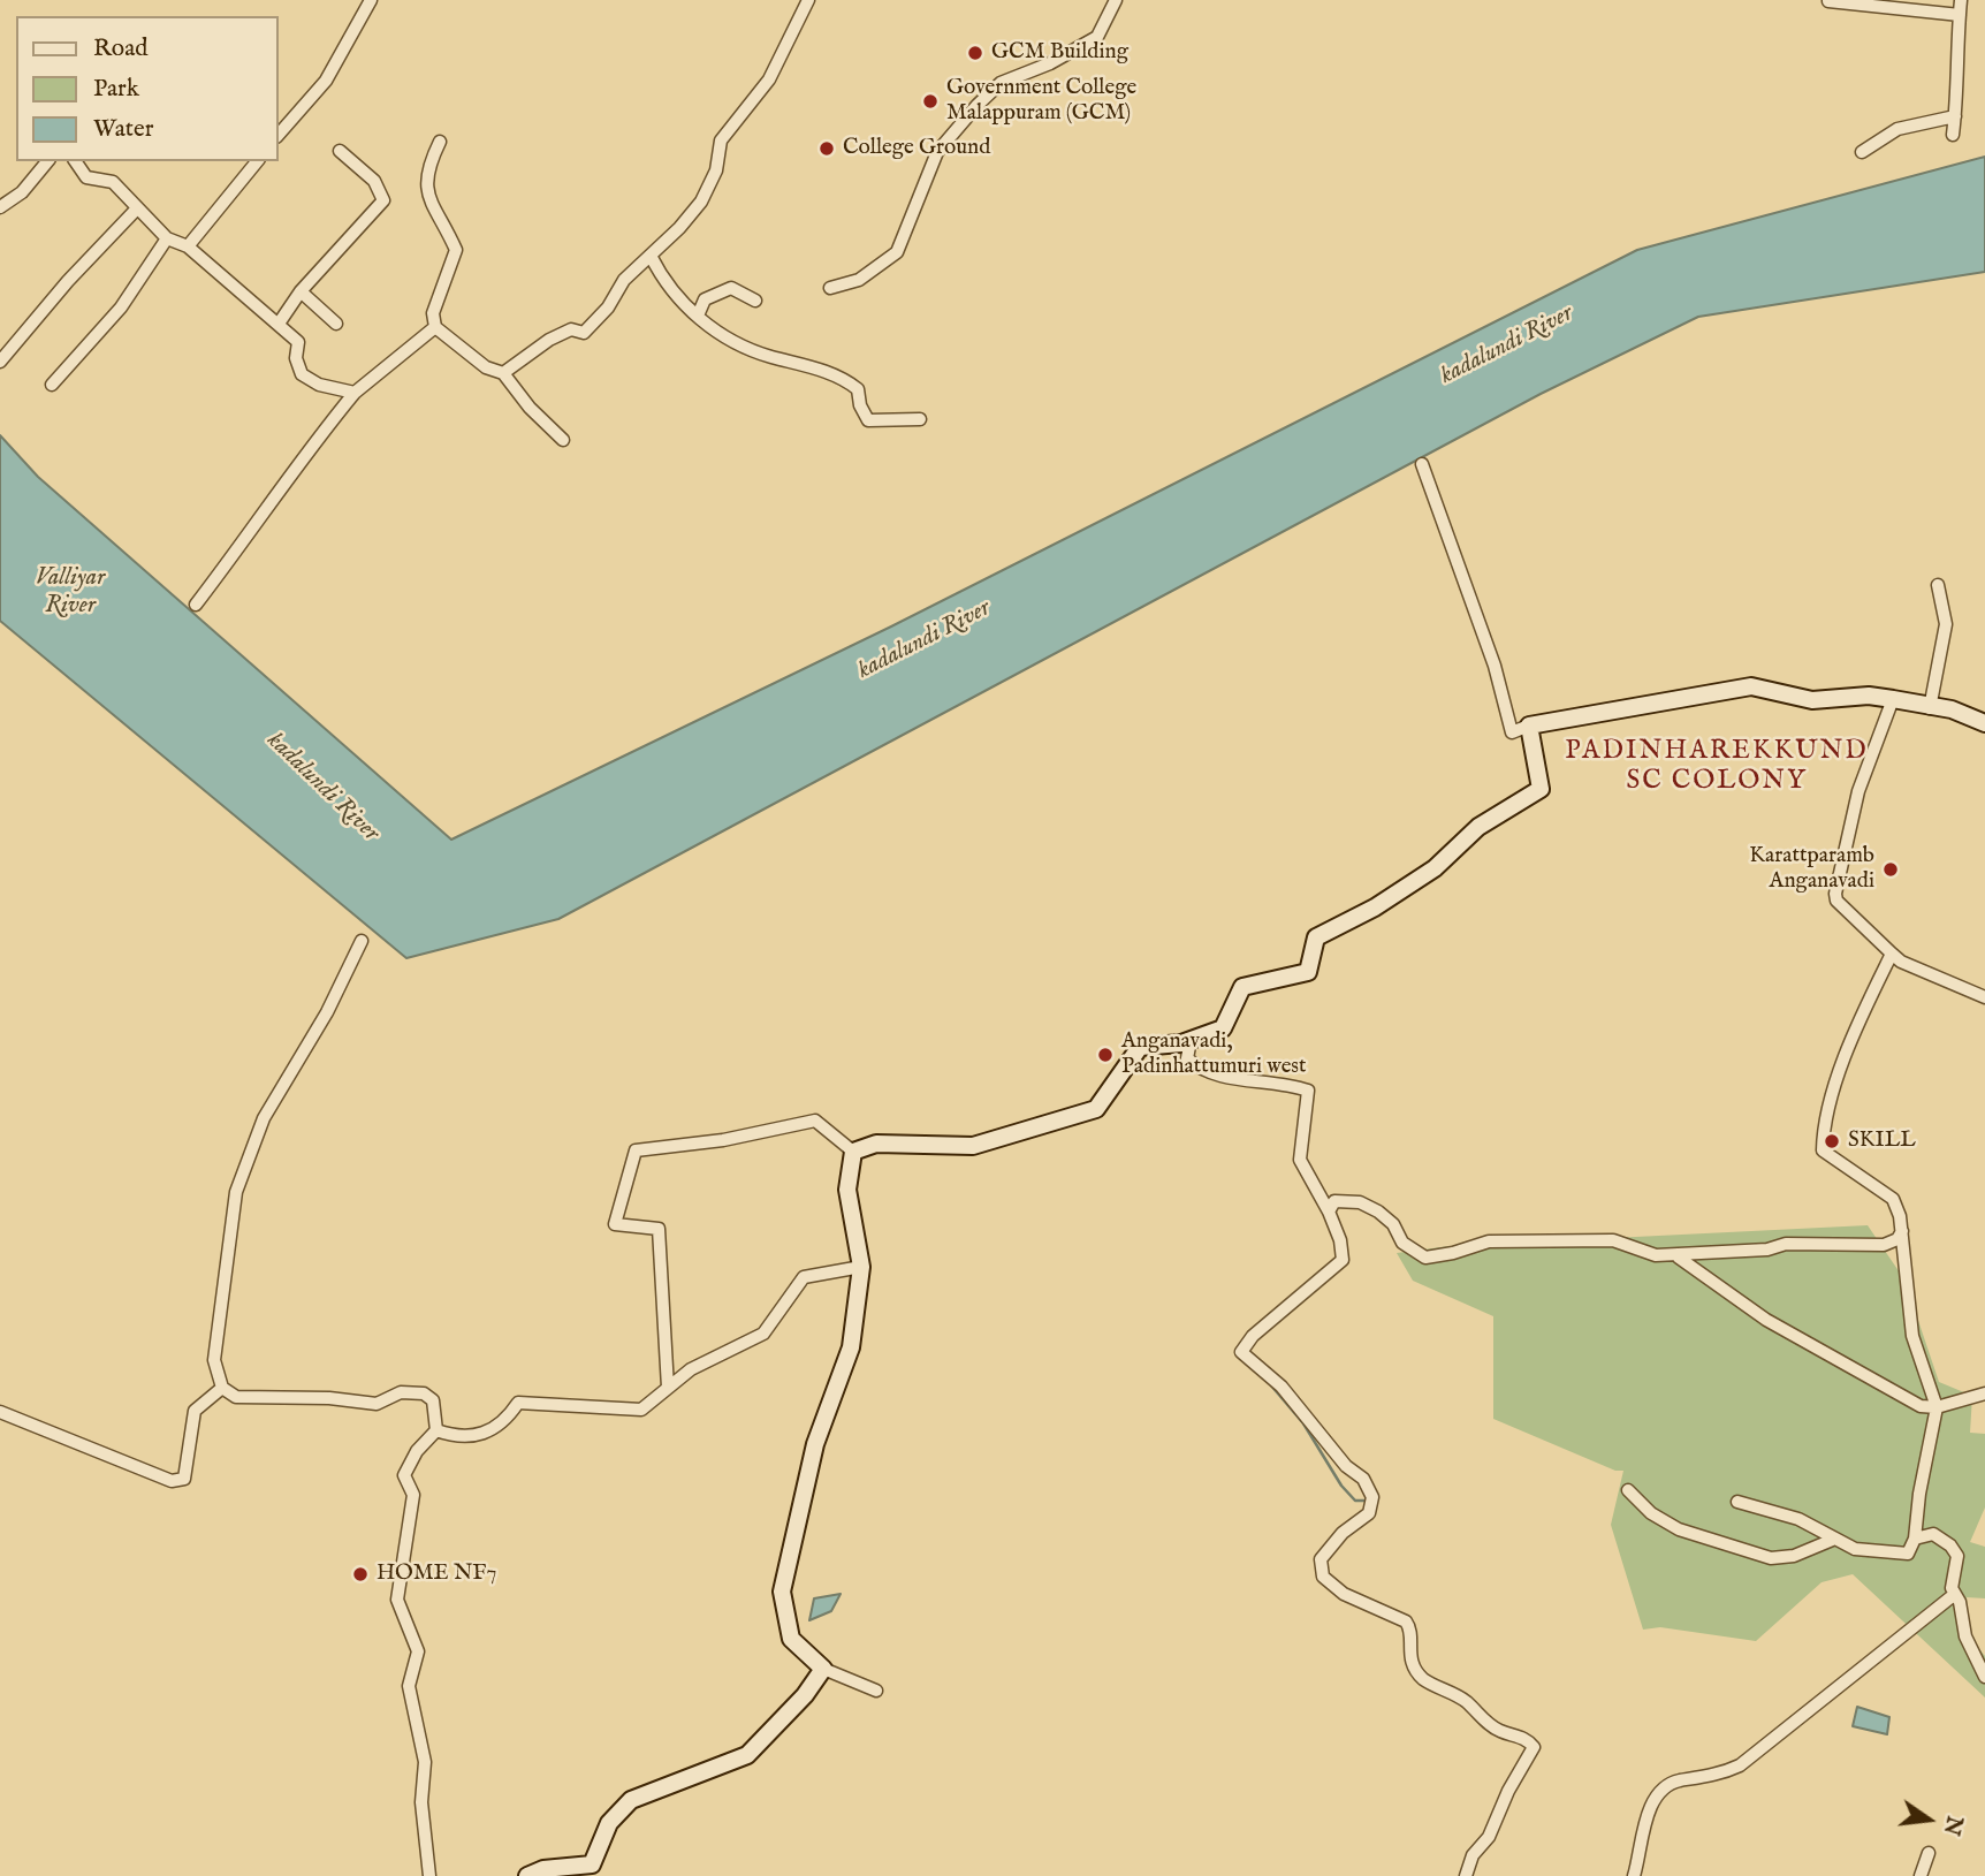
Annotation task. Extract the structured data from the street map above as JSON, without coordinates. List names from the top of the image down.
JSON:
{
  "districts": ["PADINHAREKKUND SC COLONY"],
  "water": ["kadalundi River", "Valliyar River"],
  "places": [
    "GCM Building",
    "Government College Malappuram (GCM)",
    "College Ground",
    "Karattparamb Anganavadi",
    "Anganavadi, Padinhattumuri west",
    "SKILL",
    "HOME NF7"
  ],
  "legend": ["Road", "Park", "Water"],
  "north": "right"
}
